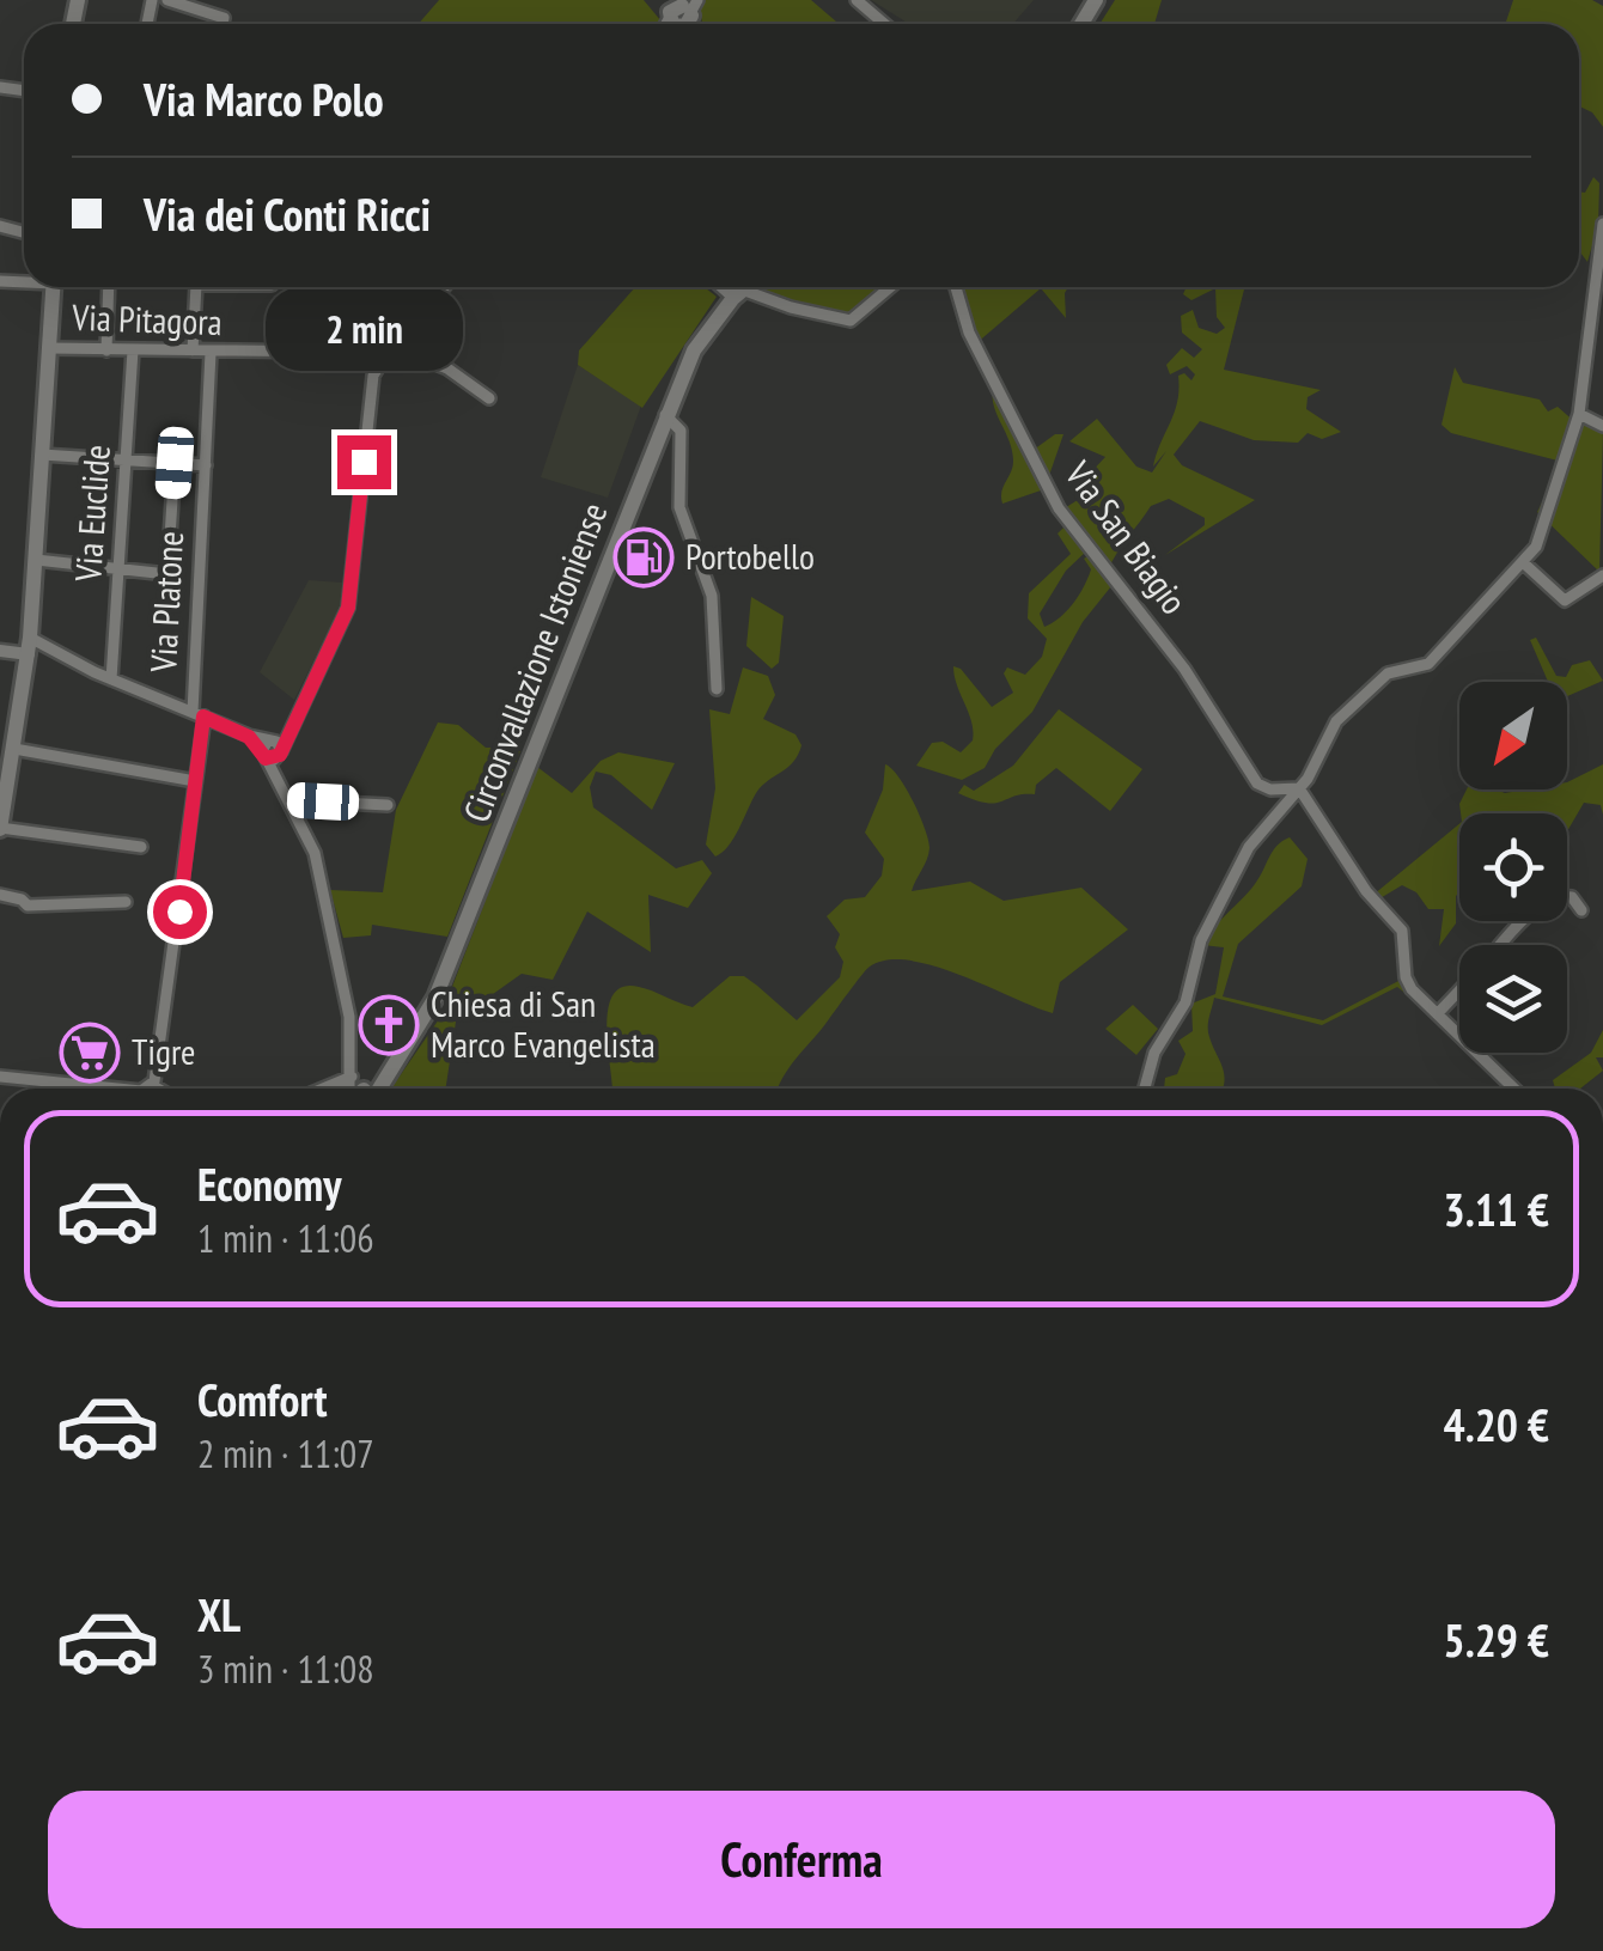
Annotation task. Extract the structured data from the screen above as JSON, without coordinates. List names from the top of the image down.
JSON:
{
  "streets": {
    "main road": ["Circonvallazione Istoniense"],
    "street": [
      "Via Pitagora",
      "Via Euclide",
      "Via San Biagio",
      "Via Platone"
    ]
  },
  "crossings": [
    ["Via Pitagora", "Via Euclide"],
    ["Via Pitagora", "Via Platone"]
  ],
  "places": {
    "fuel station": ["Portobello"],
    "church": ["Chiesa di San Marco Evangelista"],
    "supermarket": ["Tigre"]
  },
  "north": "bottom left",
  "page": {
    "banner": ["Via Marco Polo", "Via dei Conti Ricci"],
    "bubble": "2 min",
    "list": [
      {
        "name": "Economy",
        "note": "1 min · 11:06",
        "value": "3.11 €"
      },
      {
        "name": "Comfort",
        "note": "2 min · 11:07",
        "value": "4.20 €"
      },
      {
        "name": "XL",
        "note": "3 min · 11:08",
        "value": "5.29 €"
      }
    ],
    "buttons": "Conferma"
  }
}
